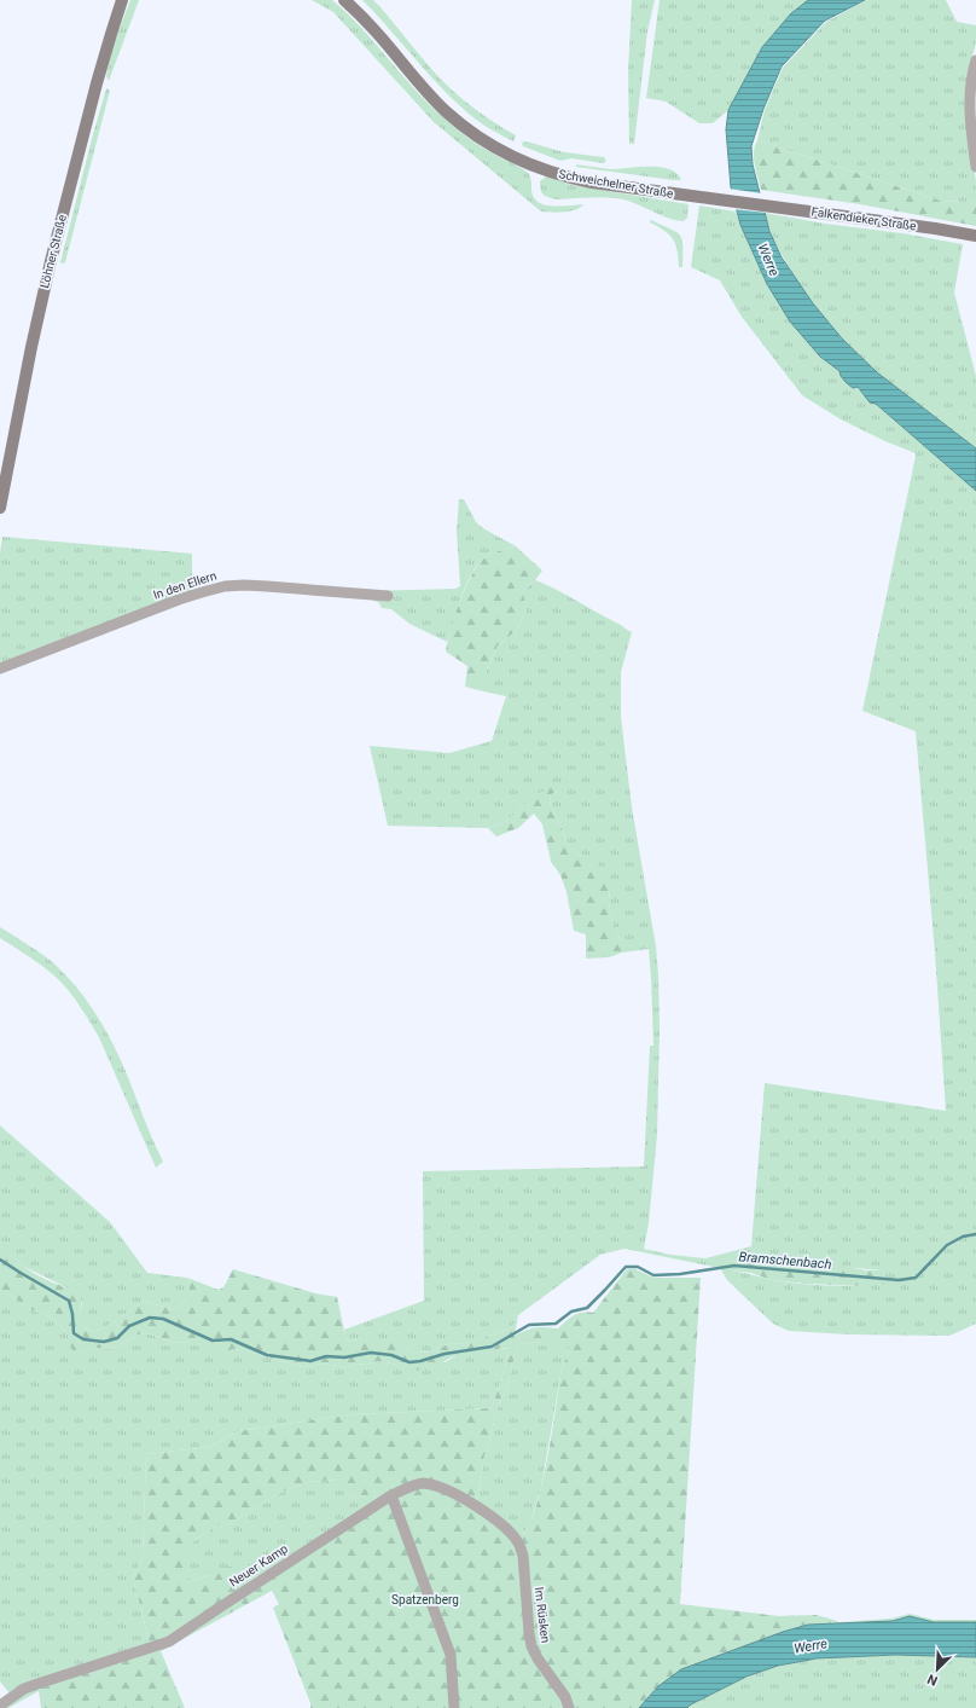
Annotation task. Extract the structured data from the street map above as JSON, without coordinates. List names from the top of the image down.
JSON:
{
  "streets": {
    "street": [
      "Schweichelner Straße",
      "Falkendieker Straße",
      "Löhner Straße",
      "In den Ellern",
      "Neuer Kamp",
      "Im Rüsken"
    ]
  },
  "crossings": [
    ["Schweichelner Straße", "Falkendieker Straße"],
    ["Neuer Kamp", "Im Rüsken"]
  ],
  "water": ["Werre", "Bramschenbach"],
  "parks": ["Spatzenberg"],
  "north": "bottom left"
}
